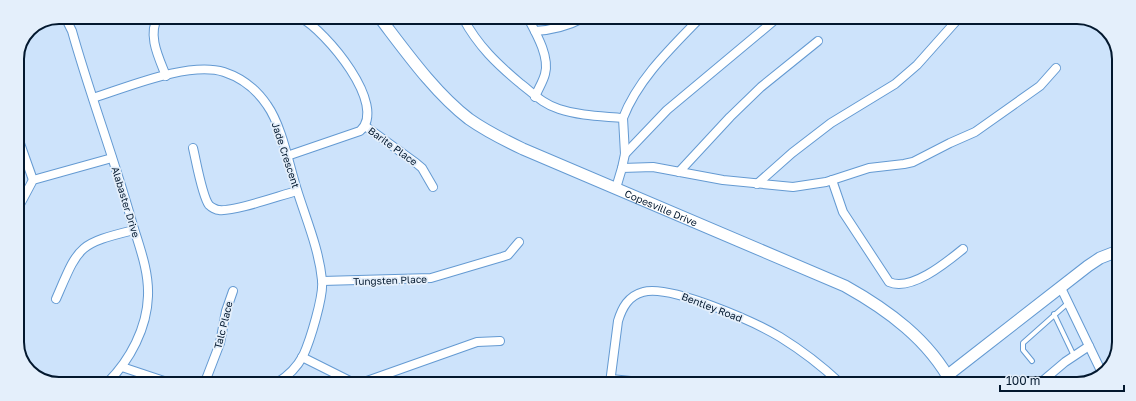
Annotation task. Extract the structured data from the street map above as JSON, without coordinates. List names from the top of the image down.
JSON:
{
  "streets": {
    "street": [
      "Barite Place",
      "Jade Crescent",
      "Alabaster Drive",
      "Copesville Drive",
      "Tungsten Place",
      "Bentley Road",
      "Talc Place"
    ]
  },
  "crossings": [
    ["Jade Crescent", "Alabaster Drive"],
    ["Jade Crescent", "Tungsten Place"]
  ],
  "scale_bar": "100 m"
}
